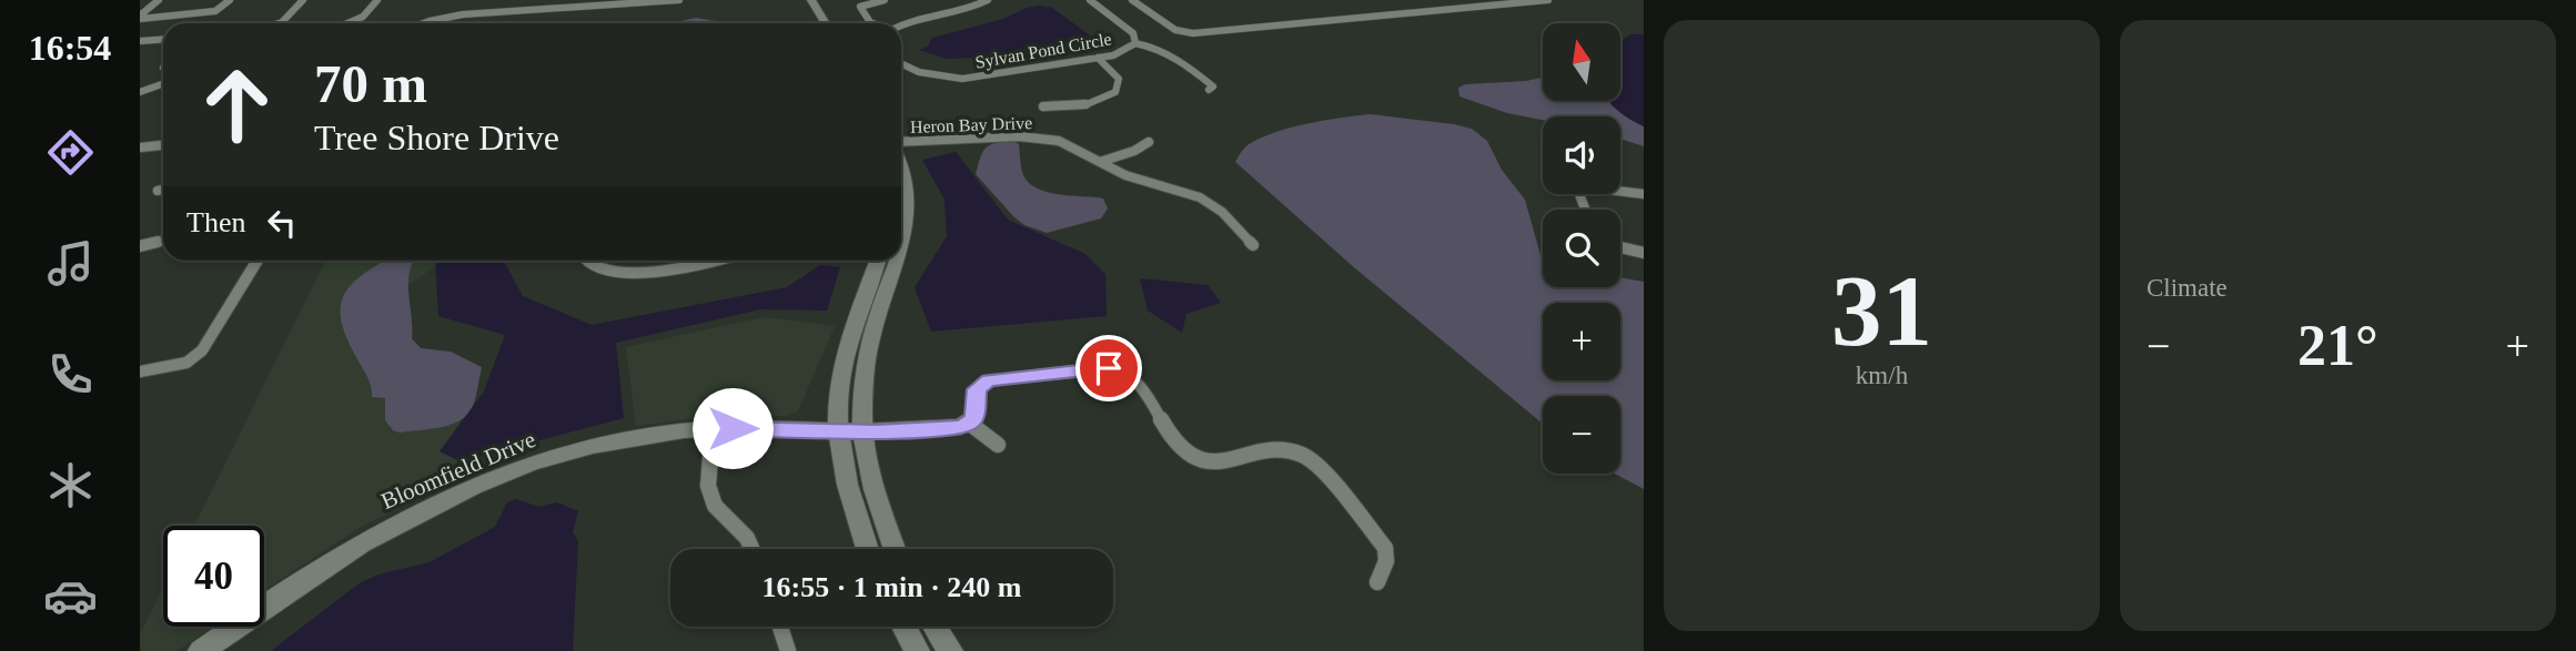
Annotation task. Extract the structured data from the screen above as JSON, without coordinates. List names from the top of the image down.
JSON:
{
  "streets": {
    "street": ["Sylvan Pond Circle", "Heron Bay Drive", "Bloomfield Drive"]
  },
  "north": "top",
  "page": {
    "tabs": "16:54",
    "tile": [
      ["31", "km/h"],
      "Climate"
    ],
    "map_buttons": ["+", "−"],
    "turn": ["70 m", "Tree Shore Drive"],
    "then": "Then",
    "heat": ["−", "21°", "+"],
    "limit": "40",
    "trip": "16:55 · 1 min · 240 m"
  }
}
